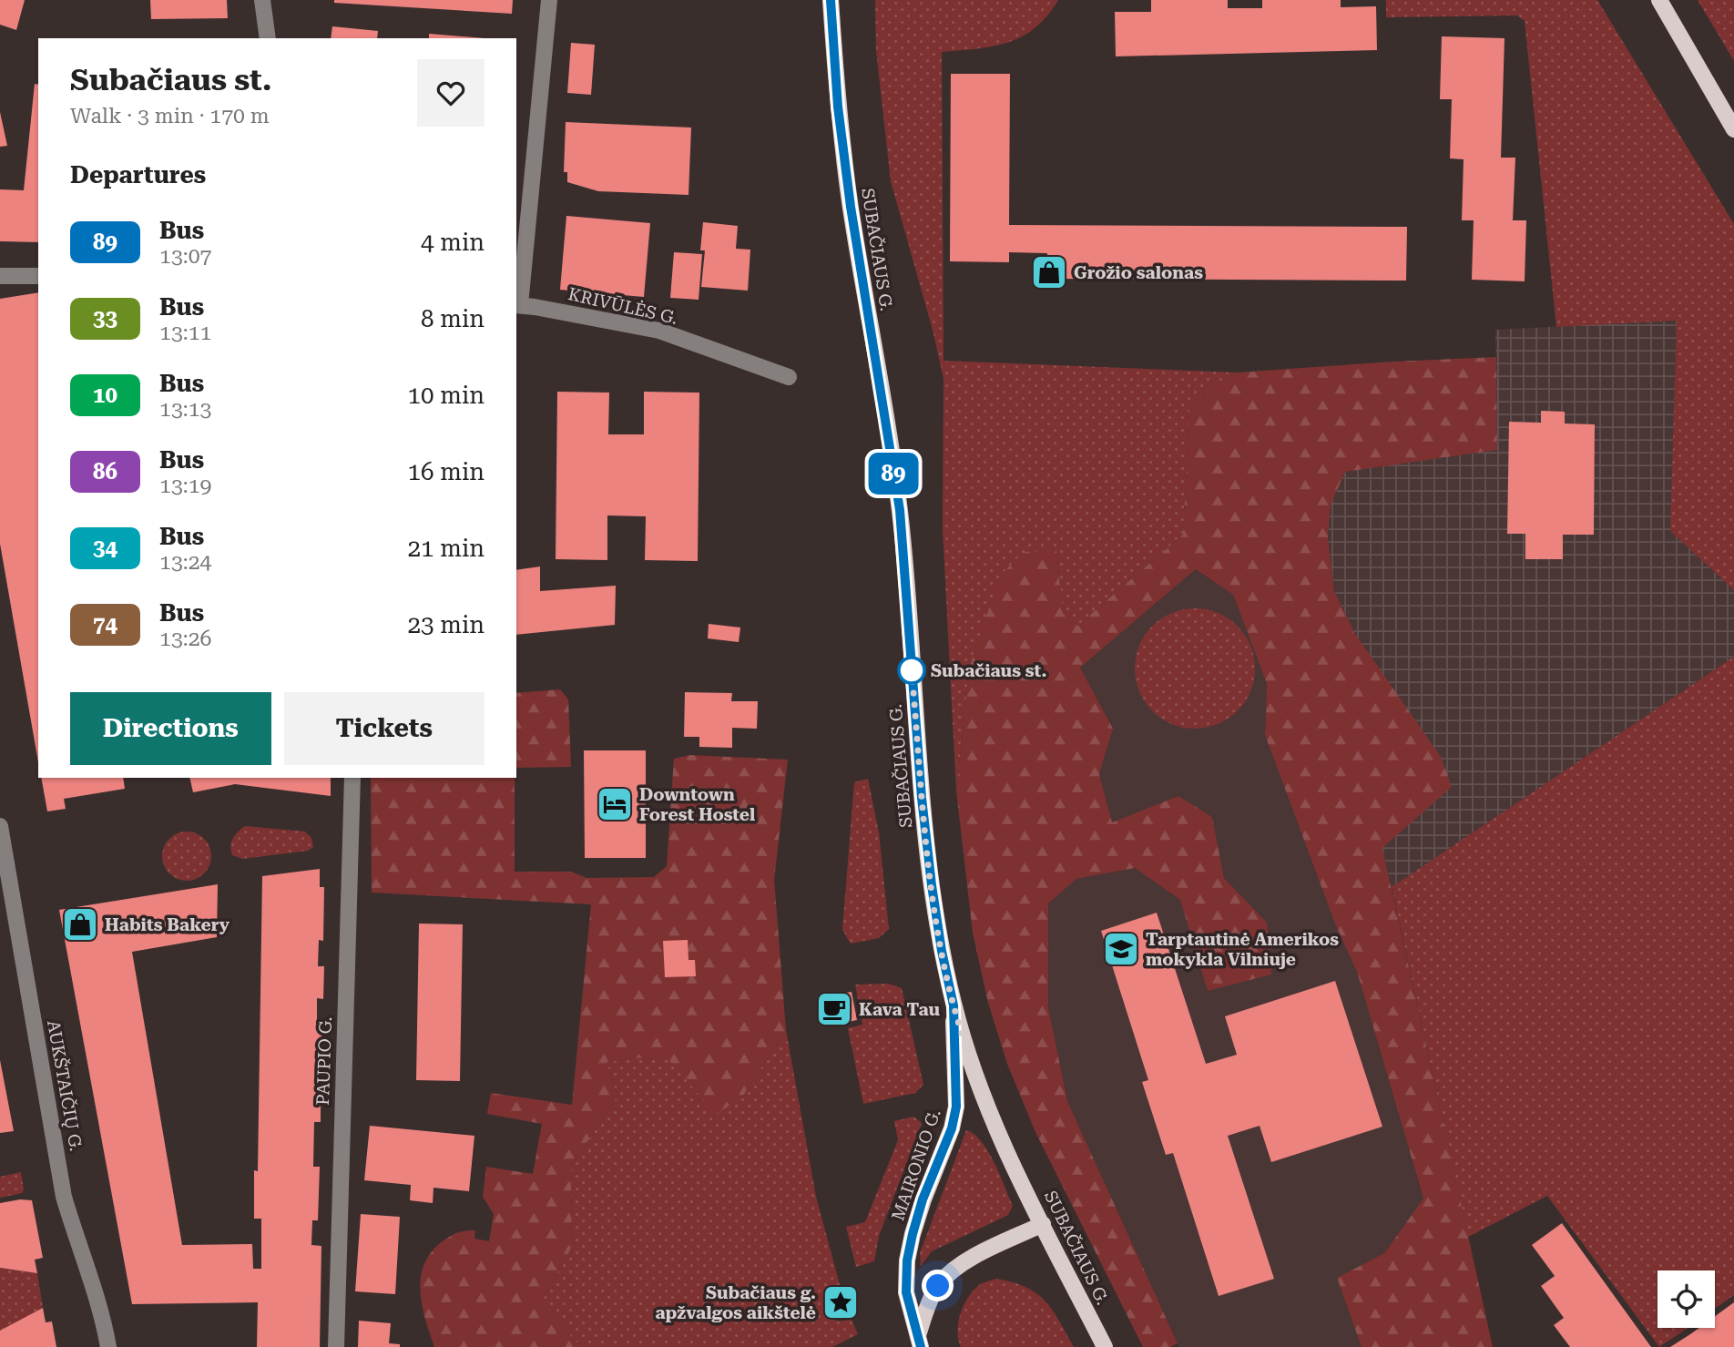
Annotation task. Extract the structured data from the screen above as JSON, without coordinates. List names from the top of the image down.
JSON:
{
  "streets": {
    "main road": ["SUBAČIAUS G.", "MAIRONIO G."],
    "street": ["KRIVŪLĖS G.", "PAUPIO G.", "AUKŠTAIČIŲ G."]
  },
  "crossings": [
    ["SUBAČIAUS G.", "MAIRONIO G."]
  ],
  "places": {
    "shop": ["Grožio salonas", "Habits Bakery"],
    "other": ["Subačiaus st."],
    "hotel": ["Downtown Forest Hostel"],
    "school or university": ["Tarptautinė Amerikos mokykla Vilniuje"],
    "cafe": ["Kava Tau"],
    "place": ["Subačiaus g. apžvalgos aikštelė"]
  },
  "lines": ["bus line 89"],
  "page": {
    "on_map": "89",
    "heading": [
      ["Subačiaus st.", "Walk · 3 min · 170 m"],
      "Departures"
    ],
    "list": [
      {
        "mark": "89",
        "name": "Bus",
        "note": "13:07",
        "value": "4 min"
      },
      {
        "mark": "33",
        "name": "Bus",
        "note": "13:11",
        "value": "8 min"
      },
      {
        "mark": "10",
        "name": "Bus",
        "note": "13:13",
        "value": "10 min"
      },
      {
        "mark": "86",
        "name": "Bus",
        "note": "13:19",
        "value": "16 min"
      },
      {
        "mark": "34",
        "name": "Bus",
        "note": "13:24",
        "value": "21 min"
      },
      {
        "mark": "74",
        "name": "Bus",
        "note": "13:26",
        "value": "23 min"
      }
    ],
    "buttons": ["Directions", "Tickets"]
  }
}
